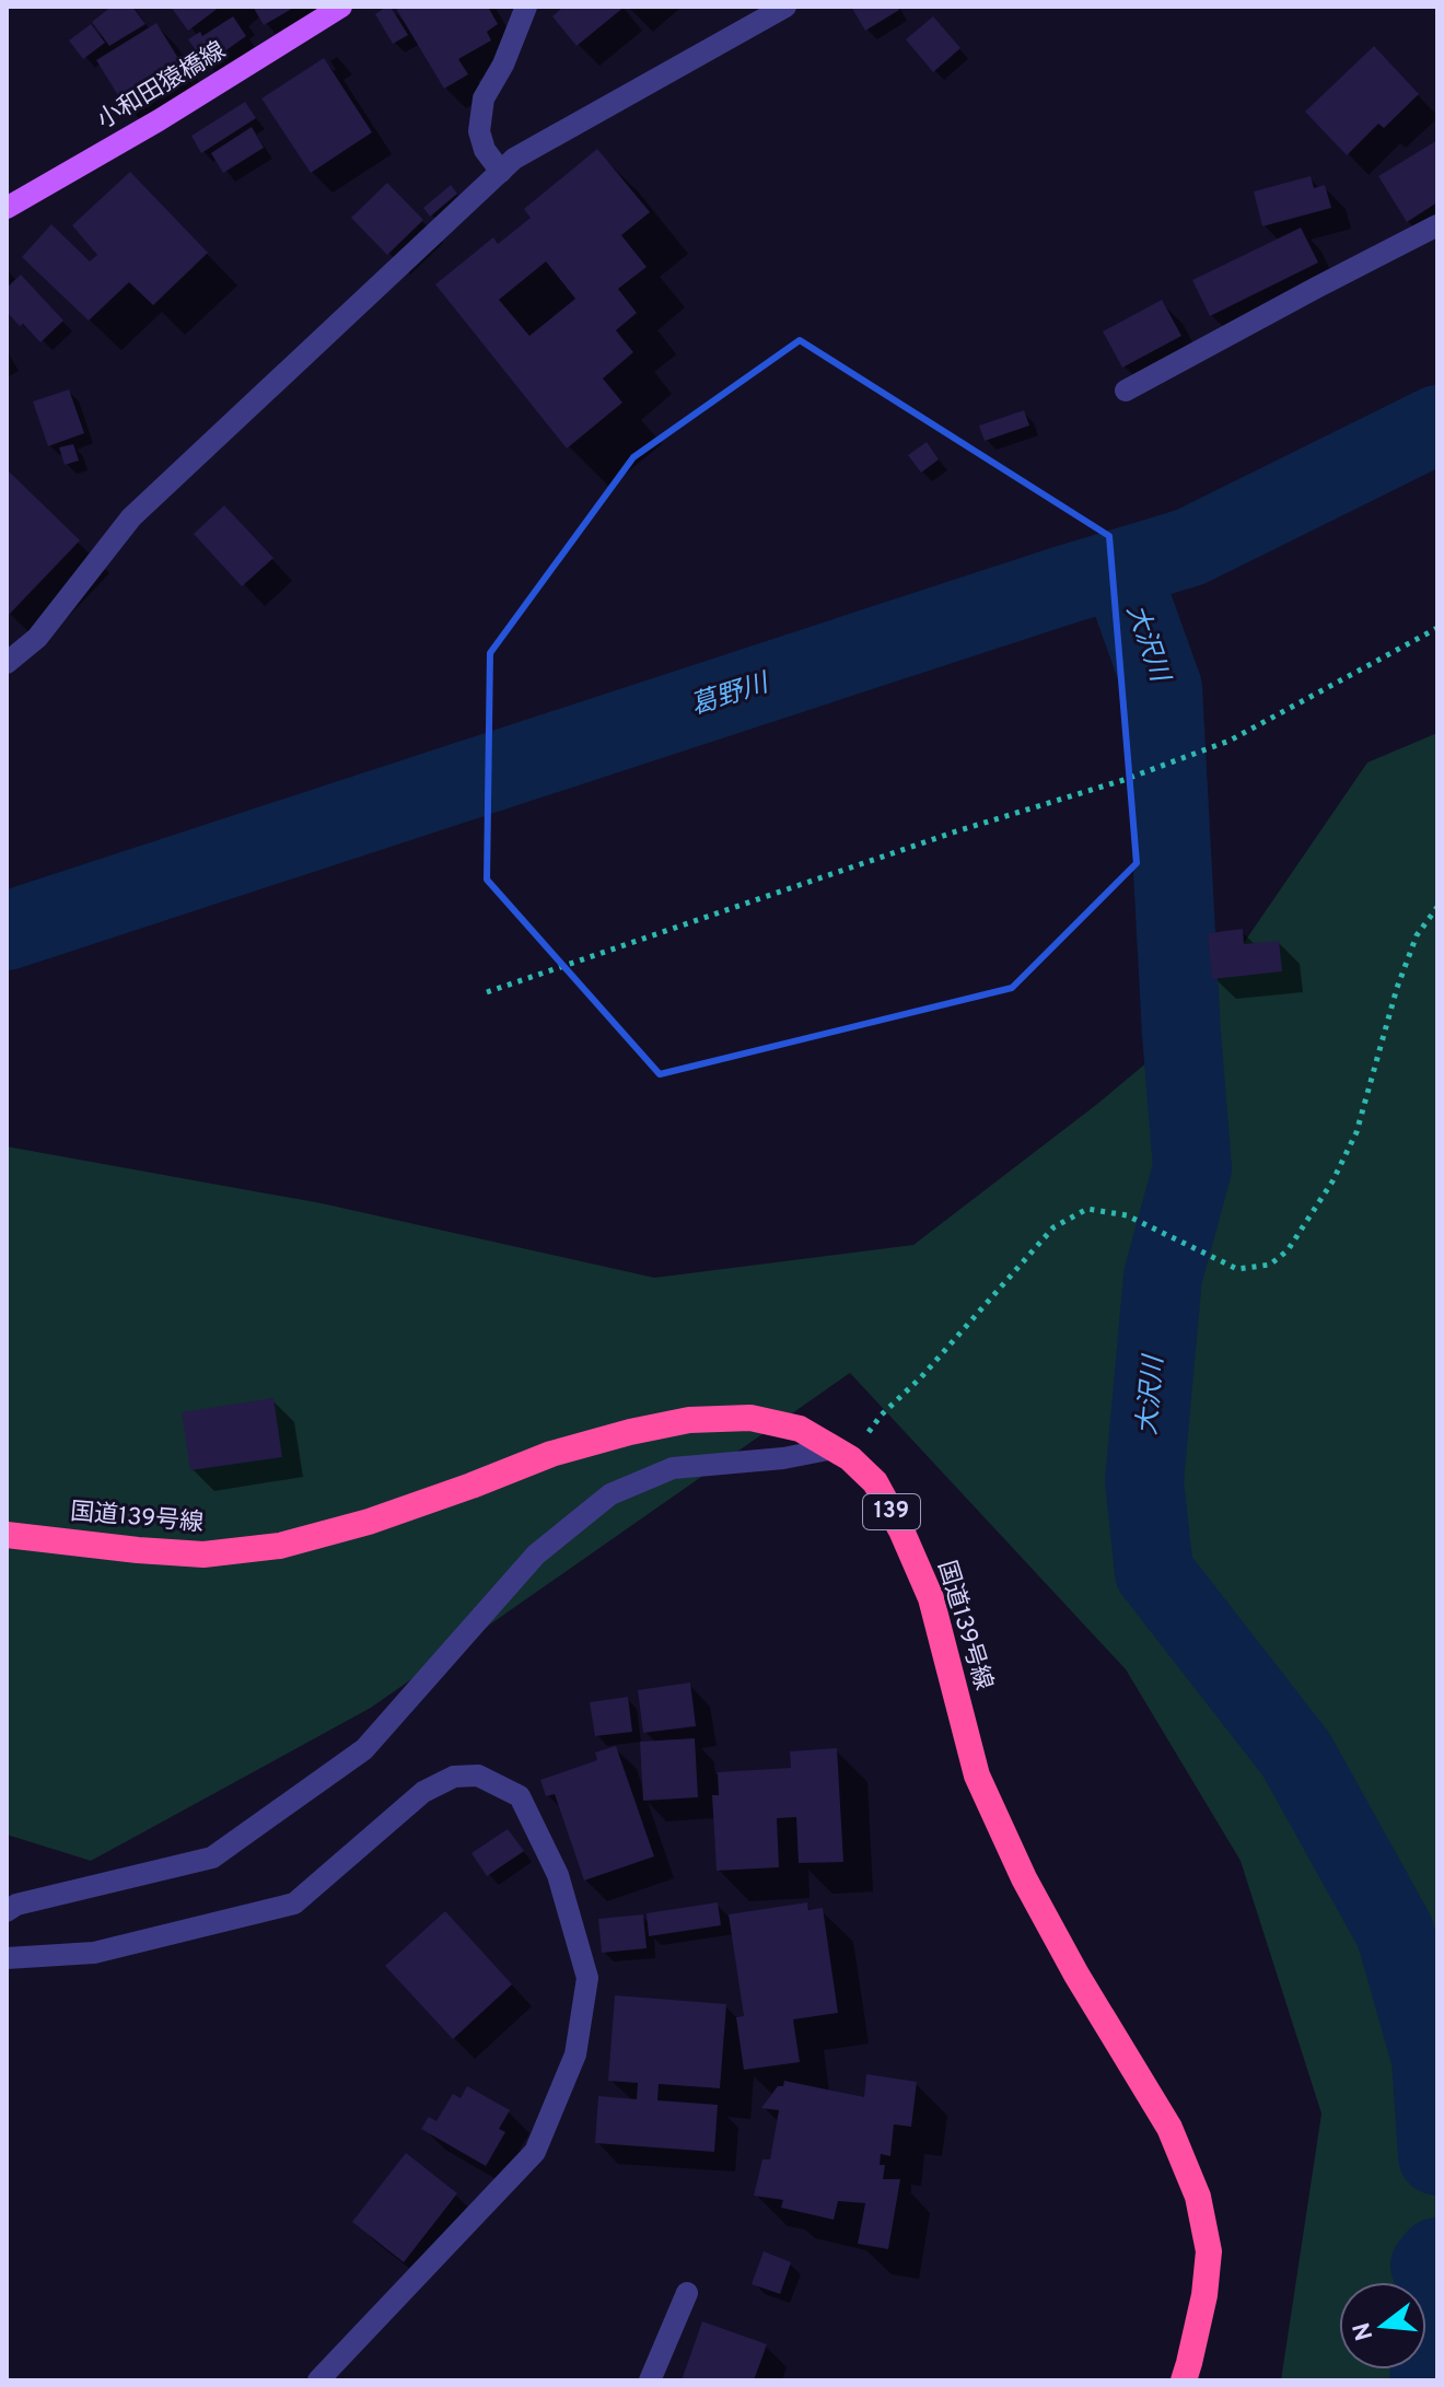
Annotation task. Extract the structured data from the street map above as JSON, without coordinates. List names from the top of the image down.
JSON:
{
  "streets": {
    "highway": ["139", "国道139号線"],
    "main road": ["小和田猿橋線"]
  },
  "water": ["大沢川", "葛野川"],
  "north": "left"
}
